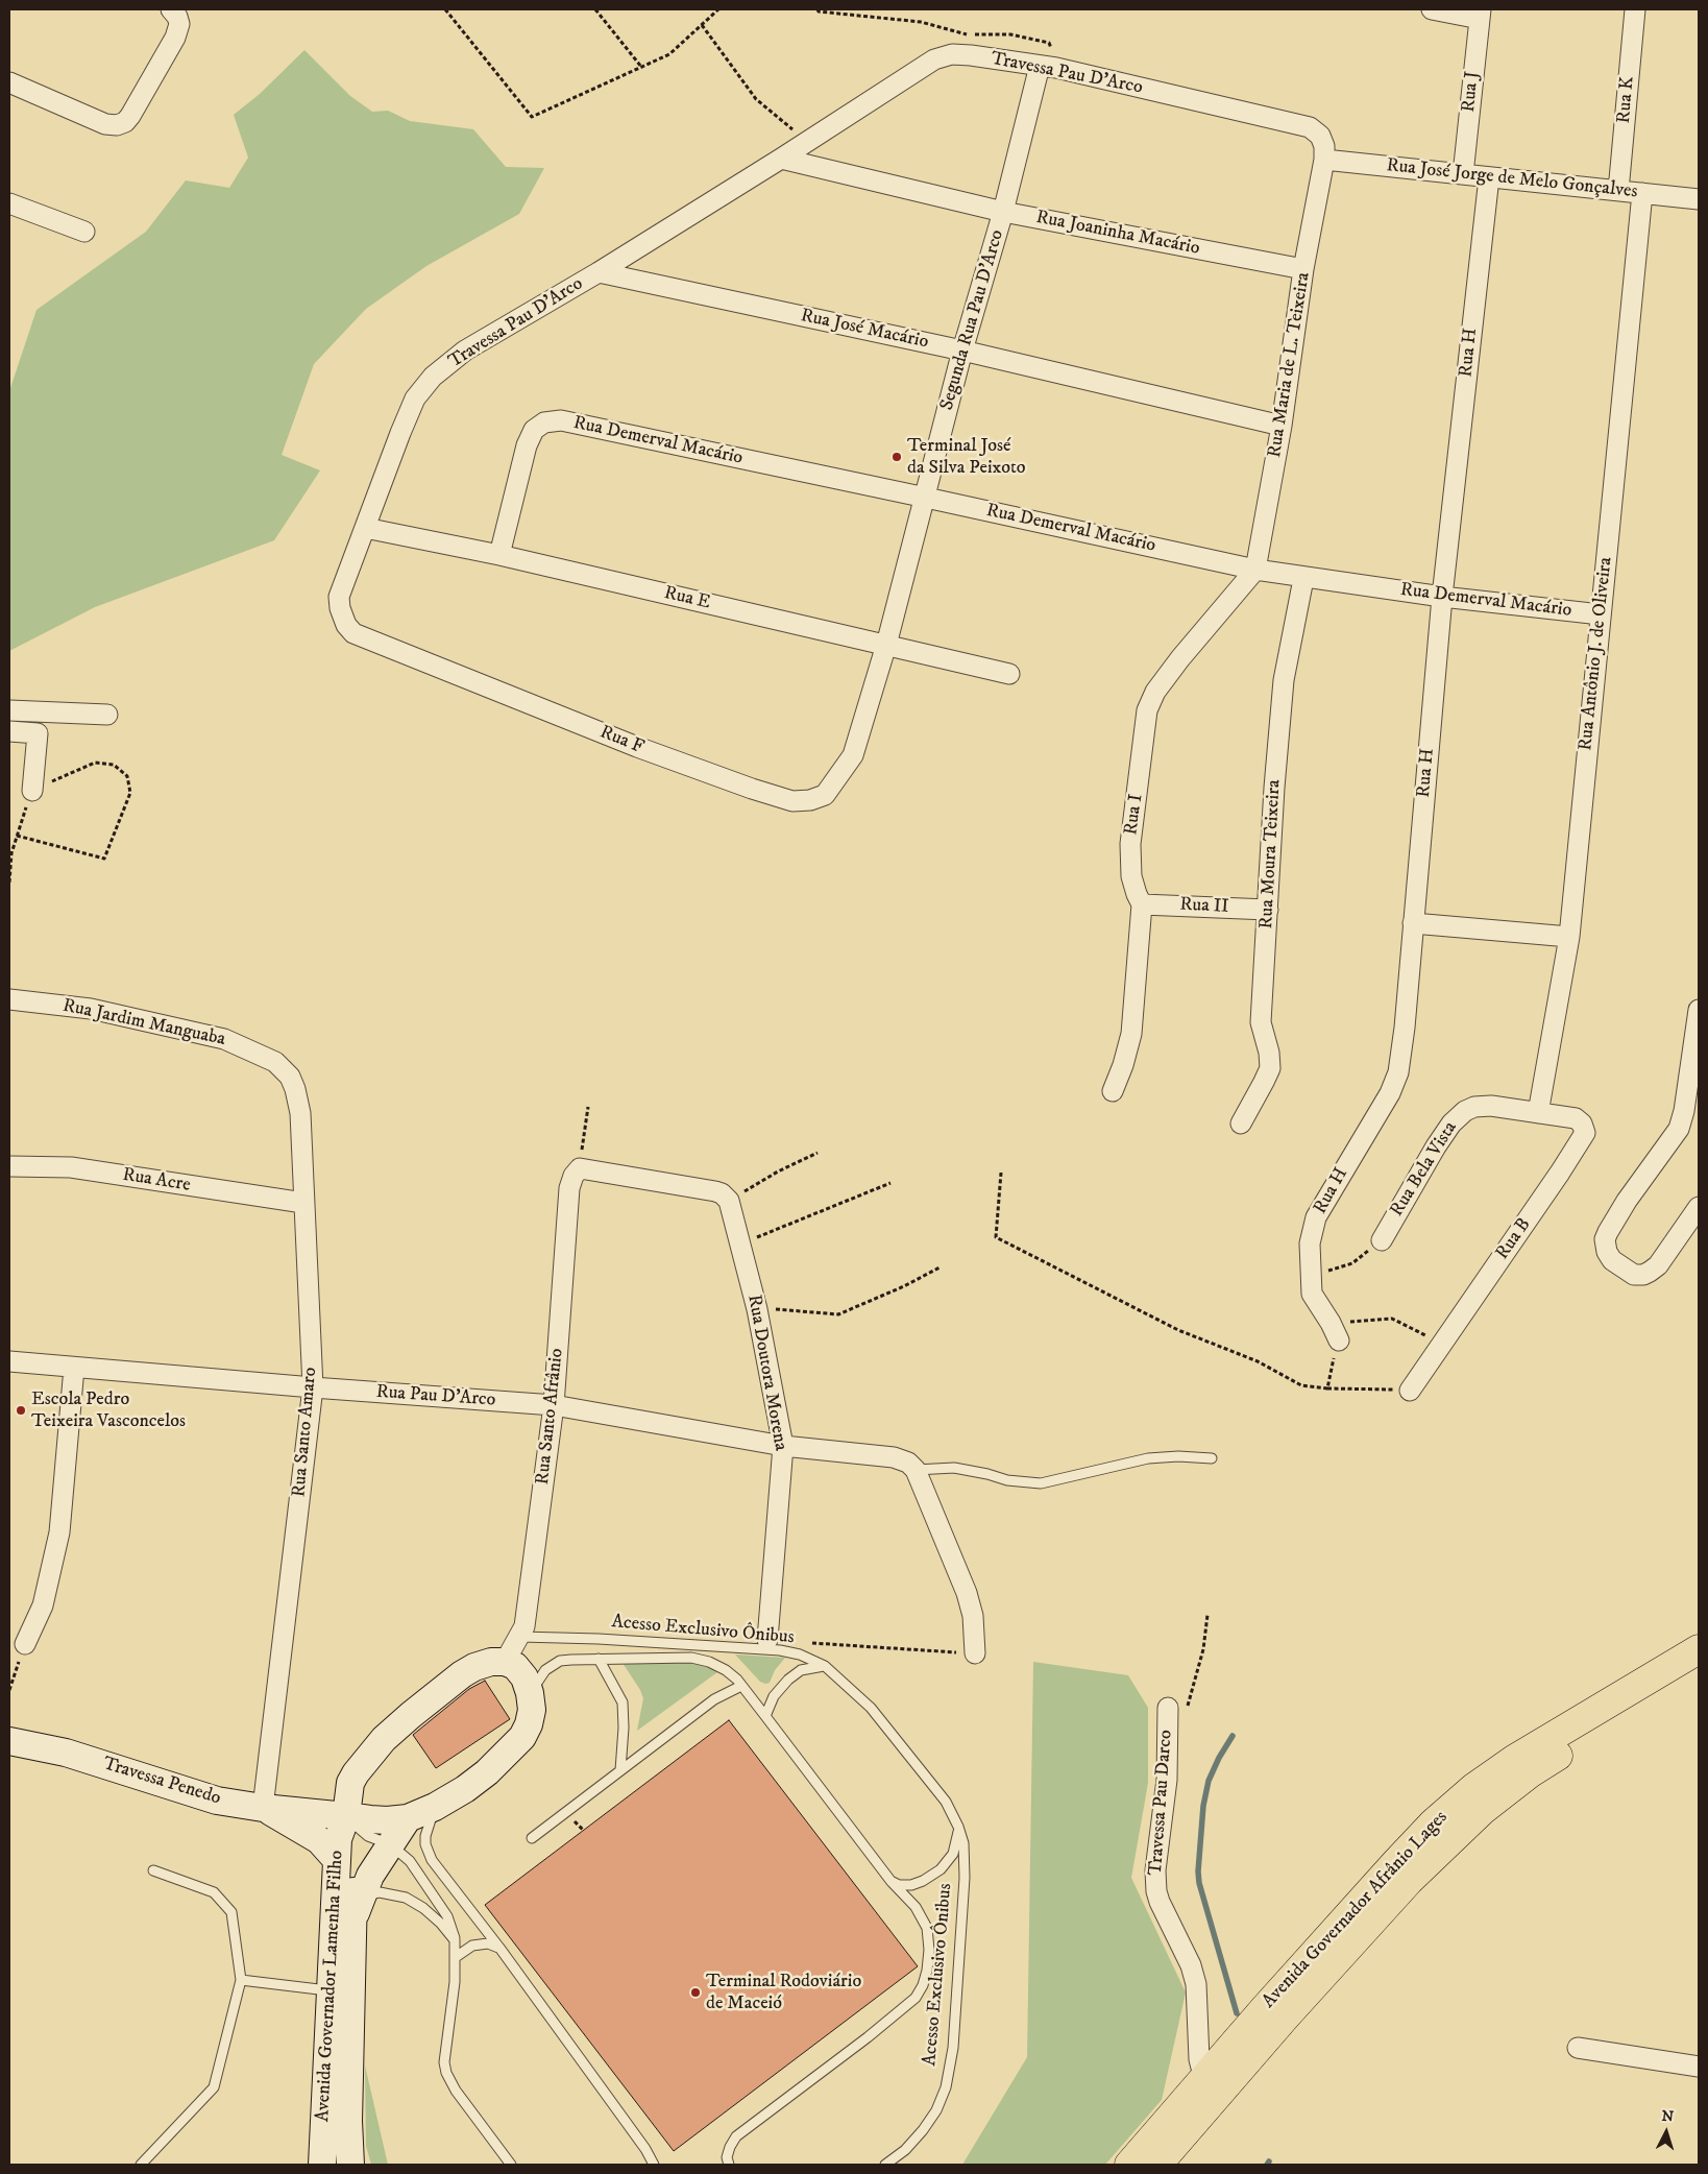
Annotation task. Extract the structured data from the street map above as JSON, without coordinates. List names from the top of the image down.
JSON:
{
  "streets": {
    "main road": ["Avenida Governador Afrânio Lages"],
    "street": [
      "Travessa Pau D'Arco",
      "Rua J",
      "Rua K",
      "Rua José Jorge de Melo Gonçalves",
      "Rua Joaninha Macário",
      "Segunda Rua Pau D'Arco",
      "Rua José Macário",
      "Rua H",
      "Rua Maria de L. Teixeira",
      "Rua Demerval Macário",
      "Rua E",
      "Rua Antônio J. de Oliveira",
      "Rua F",
      "Rua I",
      "Rua Moura Teixeira",
      "Rua II",
      "Rua Jardim Manguaba",
      "Rua Bela Vista",
      "Rua Acre",
      "Rua B",
      "Rua Doutora Morena",
      "Rua Pau D'Arco",
      "Rua Santo Afrânio",
      "Rua Santo Amaro",
      "Travessa Penedo",
      "Travessa Pau Darco",
      "Avenida Governador Lamenha Filho"
    ],
    "lane": ["Acesso Exclusivo Ônibus"]
  },
  "crossings": [
    ["Travessa Pau D'Arco", "Rua José Jorge de Melo Gonçalves"],
    ["Travessa Pau D'Arco", "Rua Joaninha Macário"],
    ["Travessa Pau D'Arco", "Segunda Rua Pau D'Arco"],
    ["Travessa Pau D'Arco", "Rua José Macário"],
    ["Travessa Pau D'Arco", "Rua Maria de L. Teixeira"],
    ["Travessa Pau D'Arco", "Rua E"],
    ["Travessa Pau D'Arco", "Rua F"],
    ["Rua J", "Rua José Jorge de Melo Gonçalves"],
    ["Rua K", "Rua José Jorge de Melo Gonçalves"],
    ["Rua José Jorge de Melo Gonçalves", "Rua H"],
    ["Rua José Jorge de Melo Gonçalves", "Rua Maria de L. Teixeira"],
    ["Rua José Jorge de Melo Gonçalves", "Rua Antônio J. de Oliveira"],
    ["Rua Joaninha Macário", "Segunda Rua Pau D'Arco"],
    ["Rua Joaninha Macário", "Rua Maria de L. Teixeira"],
    ["Segunda Rua Pau D'Arco", "Rua José Macário"],
    ["Segunda Rua Pau D'Arco", "Rua Demerval Macário"],
    ["Segunda Rua Pau D'Arco", "Rua E"],
    ["Segunda Rua Pau D'Arco", "Rua F"],
    ["Rua José Macário", "Rua Maria de L. Teixeira"],
    ["Rua H", "Rua Demerval Macário"],
    ["Rua Maria de L. Teixeira", "Rua Demerval Macário"],
    ["Rua Maria de L. Teixeira", "Rua I"],
    ["Rua Demerval Macário", "Rua E"],
    ["Rua Demerval Macário", "Rua Antônio J. de Oliveira"],
    ["Rua Demerval Macário", "Rua I"],
    ["Rua Demerval Macário", "Rua Moura Teixeira"],
    ["Rua Antônio J. de Oliveira", "Rua Bela Vista"],
    ["Rua Antônio J. de Oliveira", "Rua B"],
    ["Rua I", "Rua II"],
    ["Rua Moura Teixeira", "Rua II"],
    ["Rua Jardim Manguaba", "Rua Santo Amaro"],
    ["Rua Bela Vista", "Rua B"],
    ["Rua Acre", "Rua Santo Amaro"],
    ["Rua Doutora Morena", "Rua Pau D'Arco"],
    ["Rua Pau D'Arco", "Rua Santo Afrânio"],
    ["Rua Pau D'Arco", "Rua Santo Amaro"],
    ["Rua Santo Afrânio", "Acesso Exclusivo Ônibus"],
    ["Rua Santo Amaro", "Travessa Penedo"],
    ["Acesso Exclusivo Ônibus", "Travessa Penedo"],
    ["Travessa Penedo", "Avenida Governador Lamenha Filho"],
    ["Travessa Pau Darco", "Avenida Governador Afrânio Lages"]
  ],
  "places": ["Terminal José da Silva Peixoto", "Escola Pedro Teixeira Vasconcelos", "Terminal Rodoviário de Maceió"],
  "north": "top"
}
